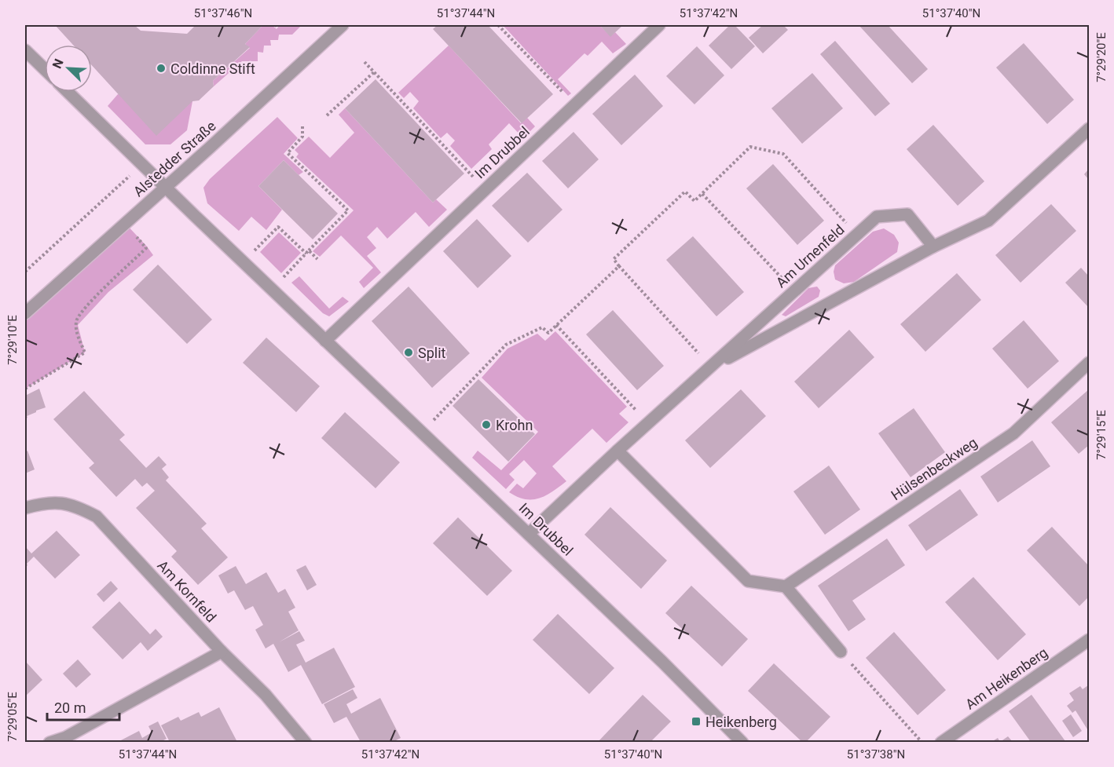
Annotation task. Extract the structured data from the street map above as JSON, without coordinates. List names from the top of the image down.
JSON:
{
  "streets": {
    "street": [
      "Im Drubbel",
      "Alstedder Straße",
      "Am Urnenfeld",
      "Hülsenbeckweg",
      "Am Kornfeld",
      "Am Heikenberg"
    ]
  },
  "crossings": [
    ["Im Drubbel", "Alstedder Straße"],
    ["Im Drubbel", "Am Urnenfeld"]
  ],
  "places": {
    "other": ["Coldinne Stift", "Split", "Krohn"],
    "transit": ["Heikenberg"]
  },
  "scale_bar": "20 m",
  "north": "top left",
  "coordinates": [
    "51°37'46\"N",
    "51°37'44\"N",
    "51°37'42\"N",
    "51°37'40\"N",
    "7°29'20\"E",
    "7°29'10\"E",
    "7°29'15\"E",
    "7°29'05\"E",
    "51°37'38\"N"
  ]
}
